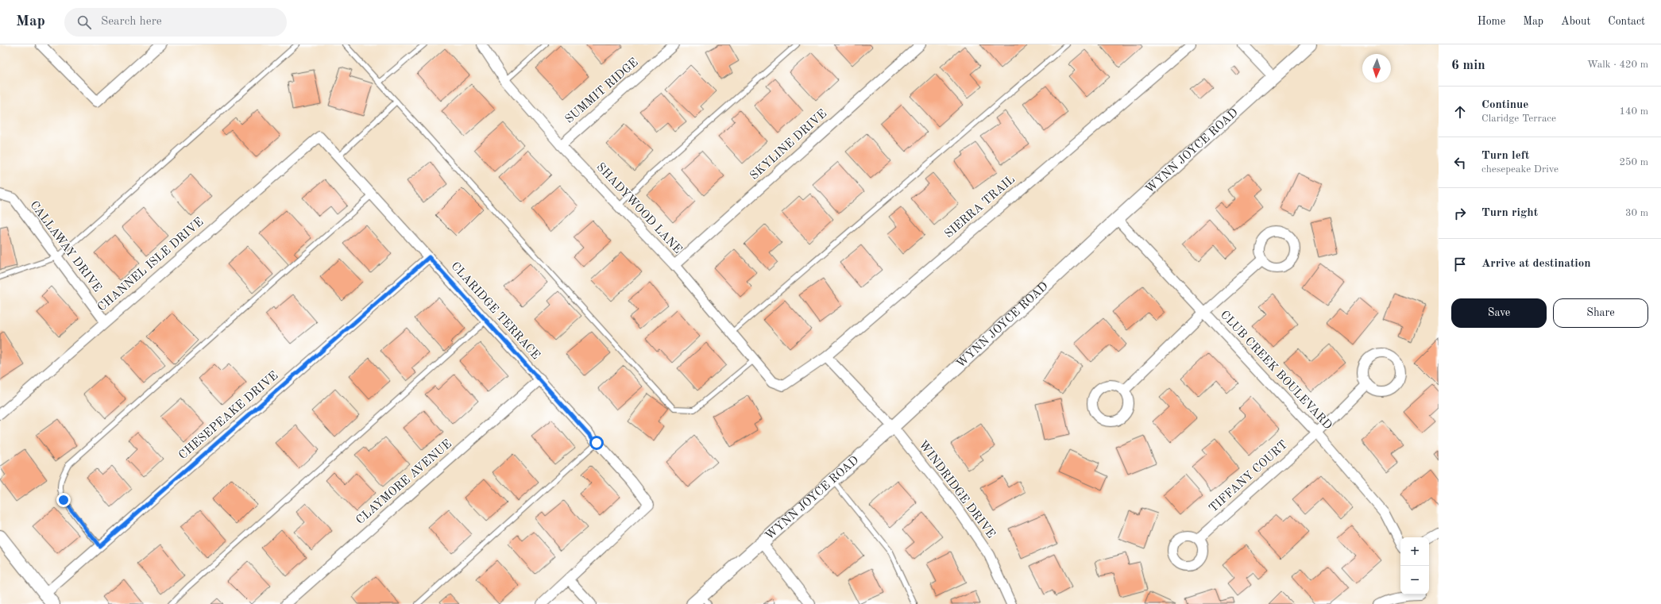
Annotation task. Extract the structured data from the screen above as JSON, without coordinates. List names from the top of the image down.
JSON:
{
  "streets": {
    "street": [
      "SUMMIT RIDGE",
      "SKYLINE DRIVE",
      "WYNN JOYCE ROAD",
      "SIERRA TRAIL",
      "SHADYWOOD LANE",
      "CALLAWAY DRIVE",
      "CHANNEL ISLE DRIVE",
      "CLARIDGE TERRACE",
      "CLUB CREEK BOULEVARD",
      "CHESEPEAKE DRIVE",
      "TIFFANY COURT",
      "CLAYMORE AVENUE",
      "WINDRIDGE DRIVE"
    ]
  },
  "crossings": [
    ["SUMMIT RIDGE", "SHADYWOOD LANE"],
    ["SKYLINE DRIVE", "SHADYWOOD LANE"],
    ["WYNN JOYCE ROAD", "CLUB CREEK BOULEVARD"],
    ["WYNN JOYCE ROAD", "WINDRIDGE DRIVE"],
    ["SIERRA TRAIL", "SHADYWOOD LANE"],
    ["SIERRA TRAIL", "WINDRIDGE DRIVE"],
    ["CALLAWAY DRIVE", "CHANNEL ISLE DRIVE"],
    ["CHANNEL ISLE DRIVE", "CLARIDGE TERRACE"],
    ["CLARIDGE TERRACE", "CHESEPEAKE DRIVE"],
    ["CLARIDGE TERRACE", "CLAYMORE AVENUE"],
    ["CLUB CREEK BOULEVARD", "TIFFANY COURT"]
  ],
  "north": "bottom",
  "page": {
    "header": "Map",
    "search": "Search here",
    "nav": [
      "Home",
      "Map",
      "About",
      "Contact"
    ],
    "heading": ["6 min", "Walk · 420 m"],
    "list": [
      ["Continue", "Claridge Terrace", "140 m"],
      ["Turn left", "chesepeake Drive", "250 m"],
      ["Turn right", "30 m"],
      "Arrive at destination"
    ],
    "buttons": ["Save", "Share"],
    "map_buttons": ["+", "−"]
  }
}
